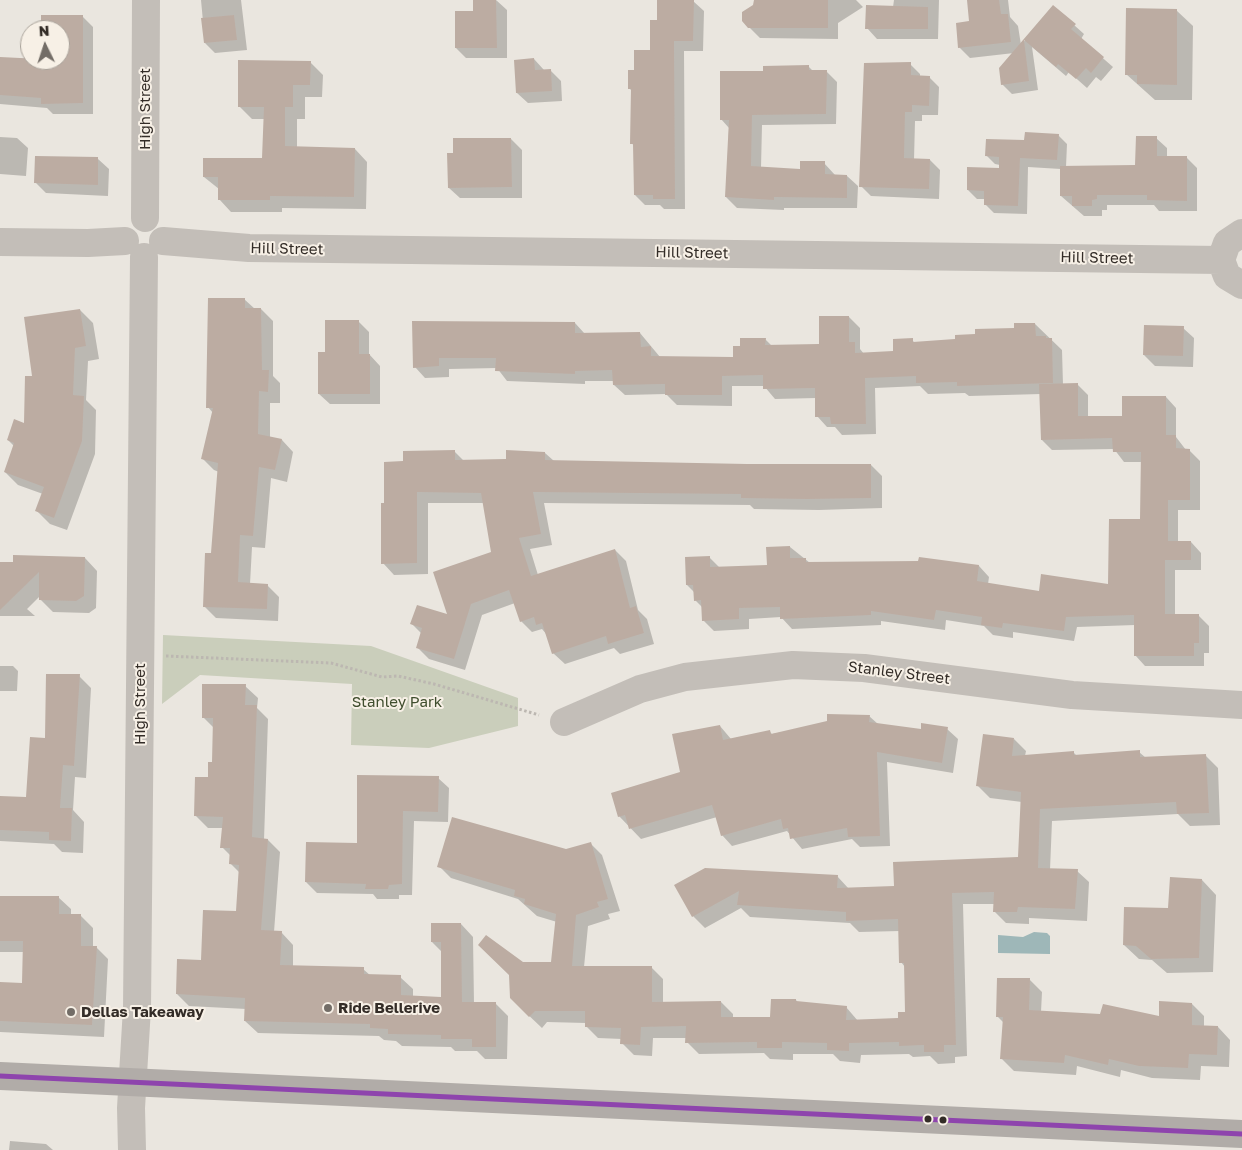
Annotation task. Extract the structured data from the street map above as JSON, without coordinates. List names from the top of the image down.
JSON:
{
  "streets": {
    "street": ["High Street", "Hill Street", "Stanley Street"]
  },
  "crossings": [
    ["High Street", "Hill Street"]
  ],
  "parks": ["Stanley Park"],
  "places": ["Ride Bellerive", "Dellas Takeaway"],
  "north": "top"
}
